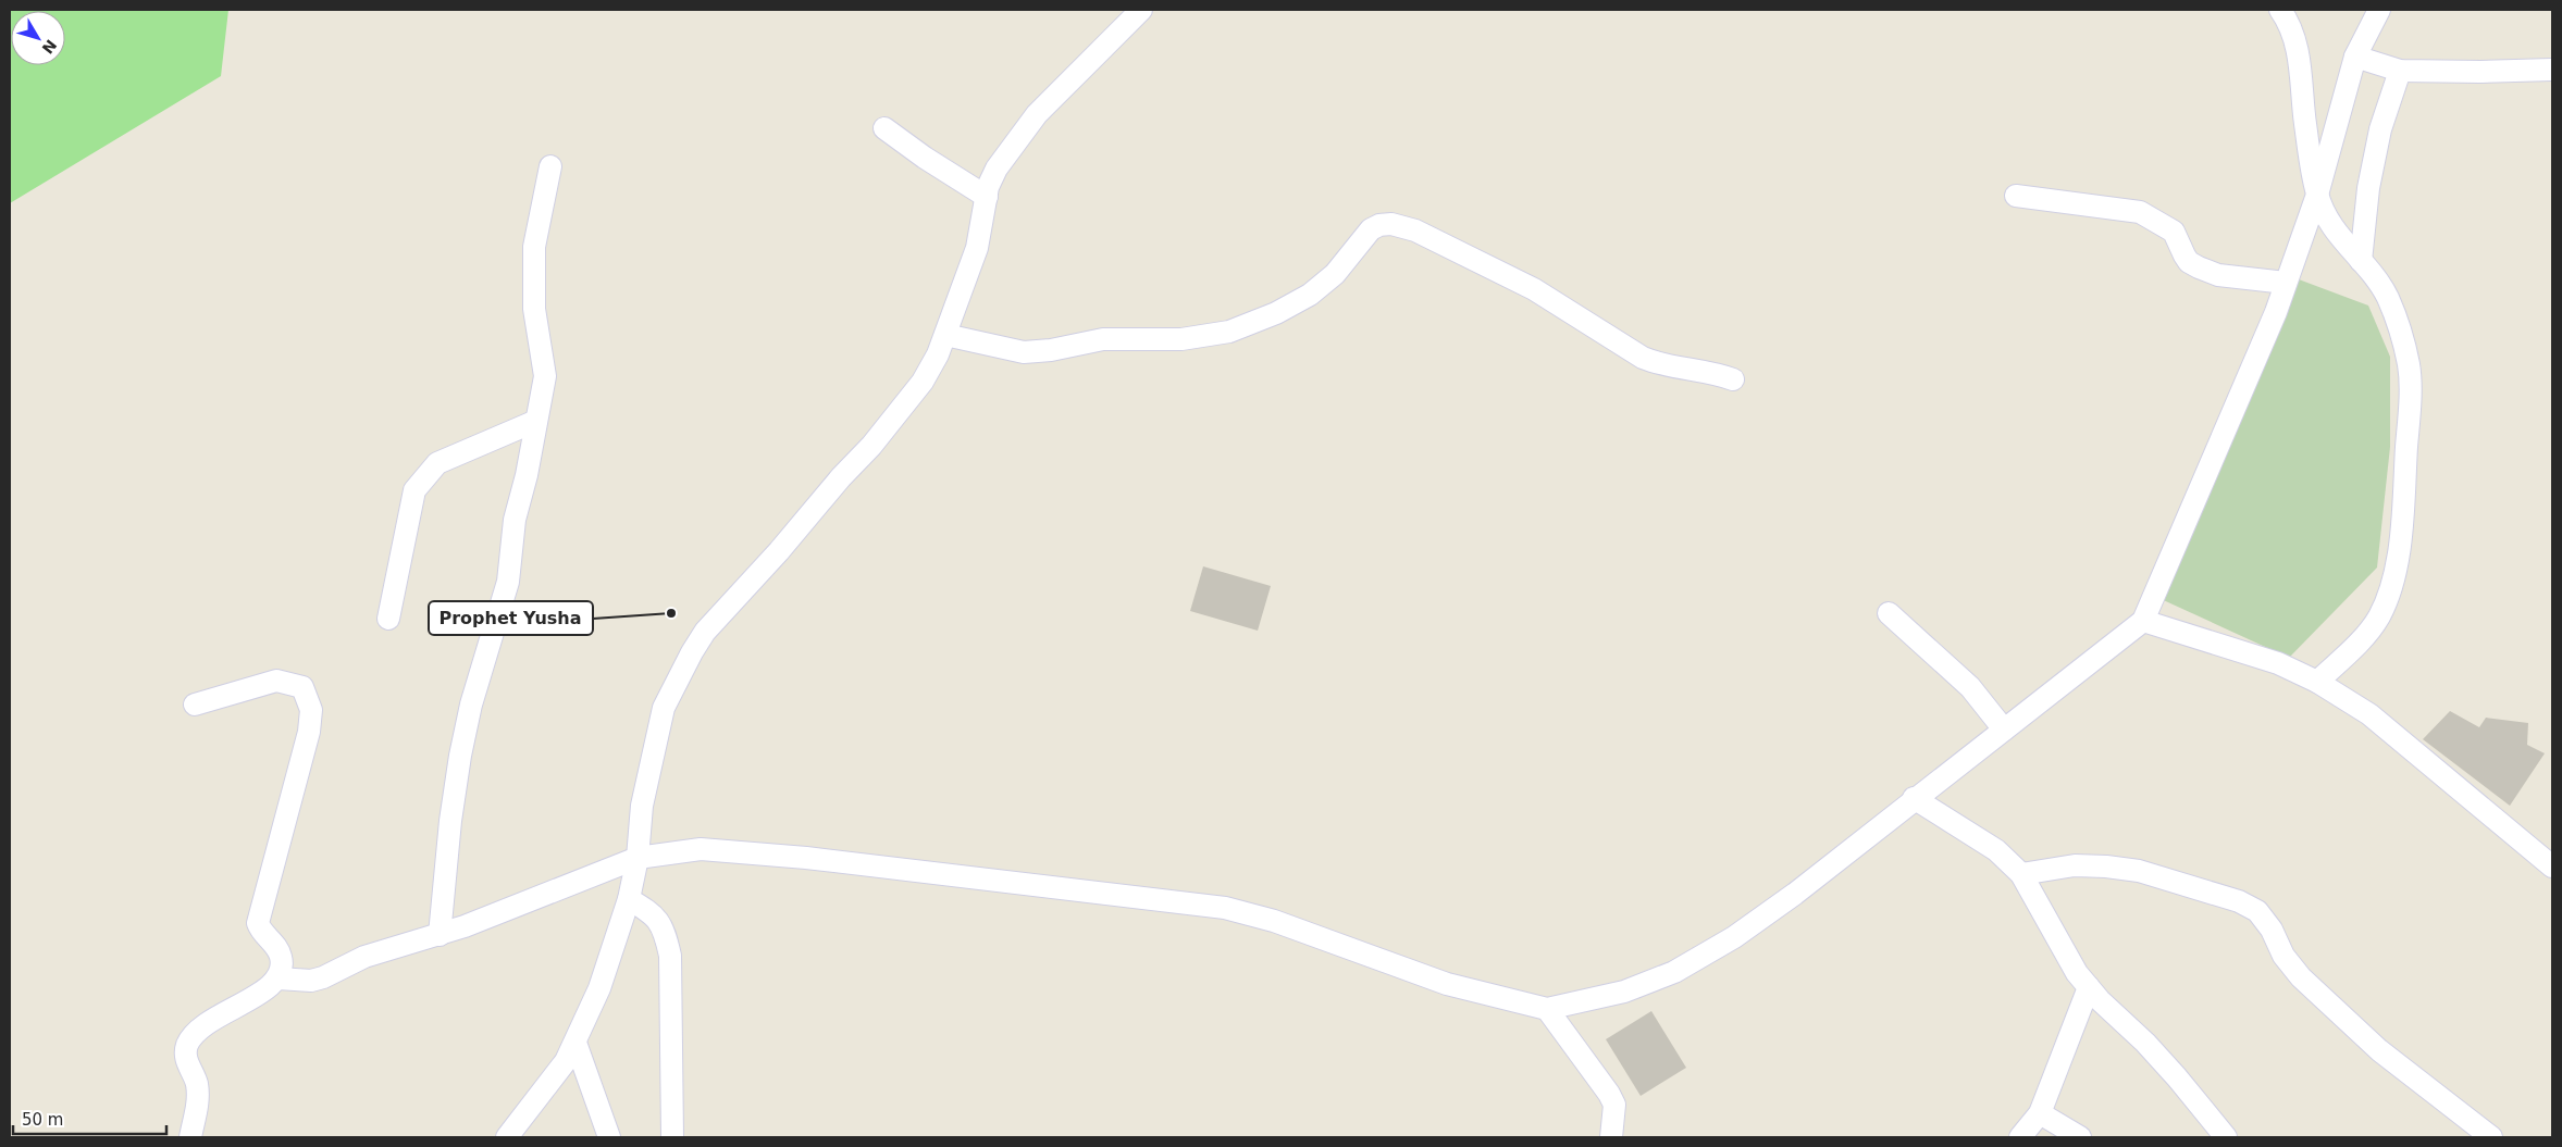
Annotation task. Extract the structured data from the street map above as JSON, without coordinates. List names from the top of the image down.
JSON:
{
  "places": ["Prophet Yusha"],
  "scale_bar": "50 m",
  "north": "bottom right"
}
